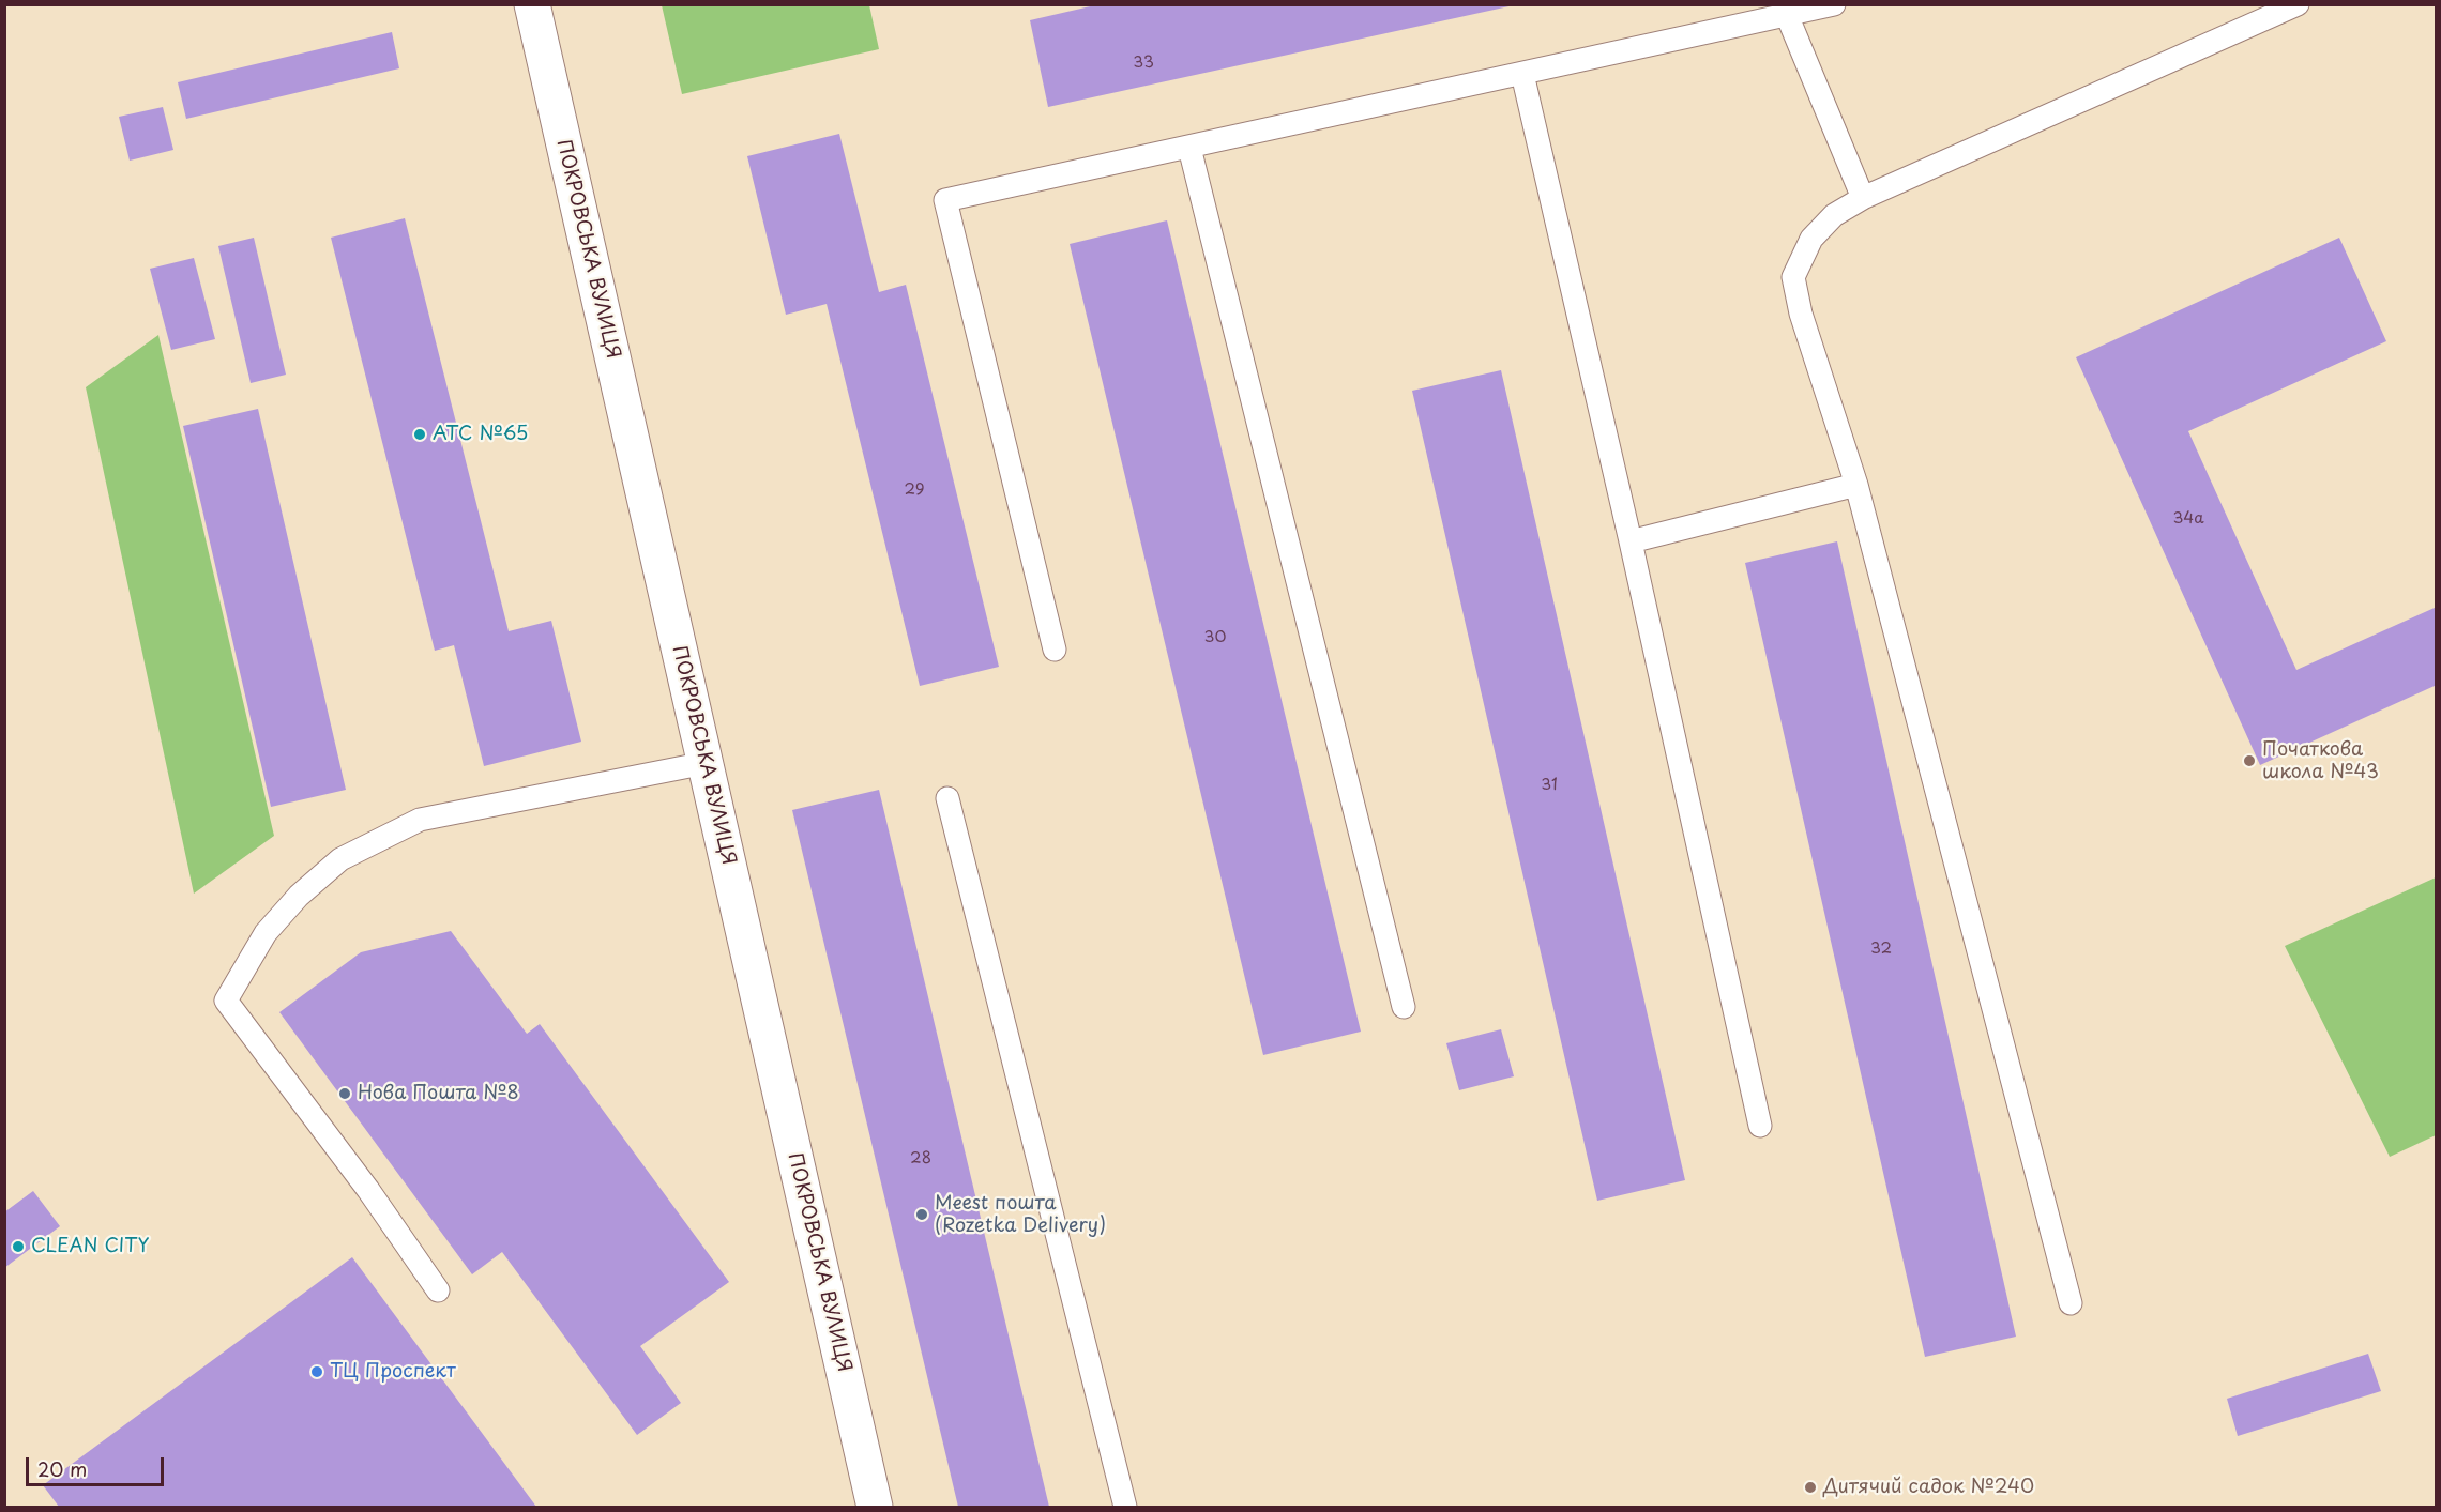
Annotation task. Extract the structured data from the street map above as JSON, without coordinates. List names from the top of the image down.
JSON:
{
  "streets": {
    "street": ["ПОКРОВСЬКА ВУЛИЦЯ"]
  },
  "places": [
    "АТС №65",
    "Початкова школа №43",
    "Нова Пошта №8",
    "Meest пошта (Rozetka Delivery)",
    "CLEAN CITY",
    "ТЦ Проспект",
    "Дитячий садок №240"
  ],
  "house_numbers": [
    "33",
    "29",
    "34а",
    "30",
    "31",
    "32",
    "28"
  ],
  "scale_bar": "20 m"
}
